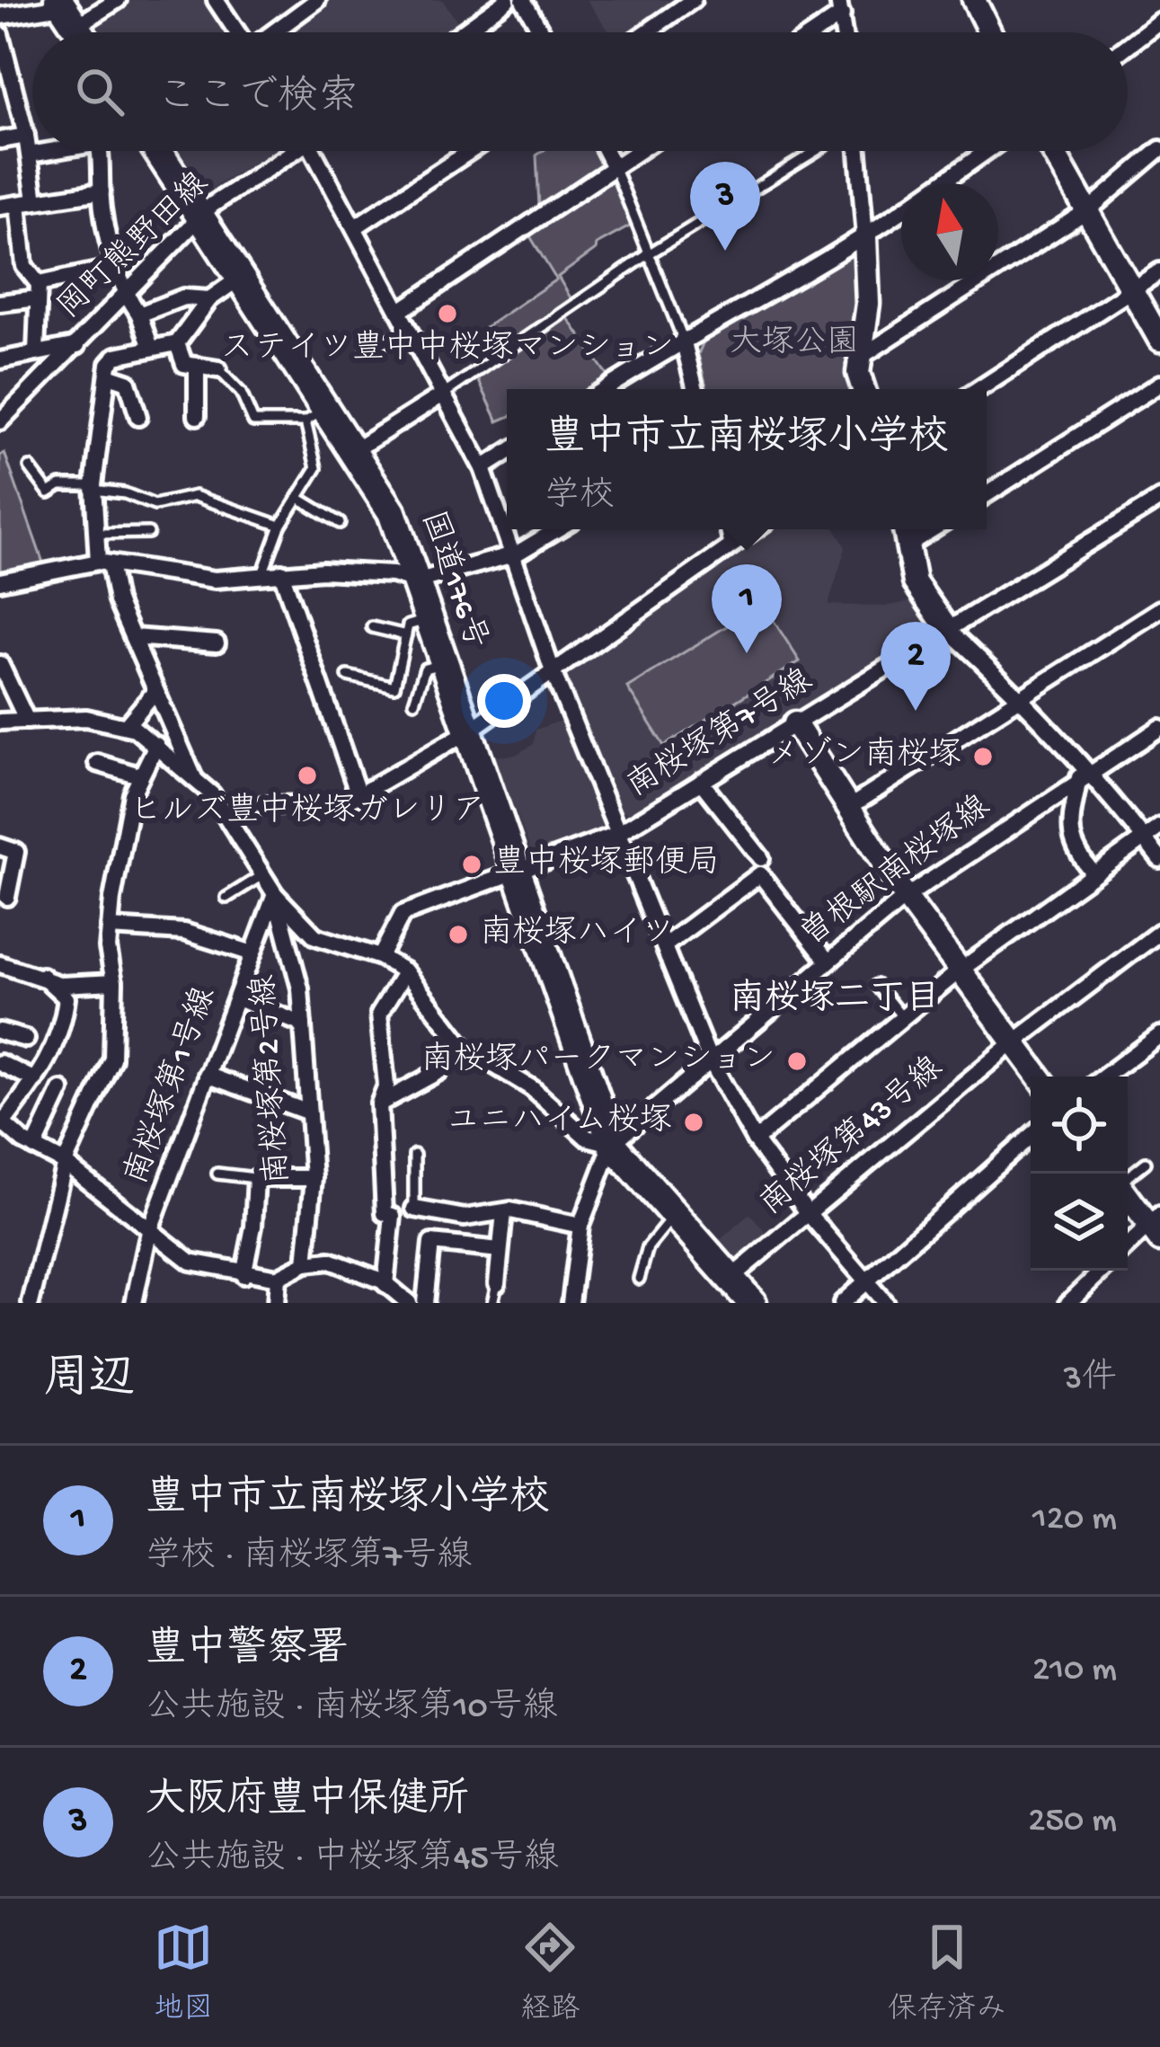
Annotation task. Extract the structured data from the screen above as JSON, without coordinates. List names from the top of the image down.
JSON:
{
  "streets": {
    "highway": ["国道176号"],
    "street": [
      "岡町熊野田線",
      "南桜塚第7号線",
      "曽根駅南桜塚線",
      "南桜塚第2号線",
      "南桜塚第1号線",
      "南桜塚第43号線"
    ]
  },
  "crossings": [
    ["岡町熊野田線", "国道176号"],
    ["国道176号", "南桜塚第7号線"],
    ["国道176号", "曽根駅南桜塚線"],
    ["国道176号", "南桜塚第43号線"],
    ["南桜塚第2号線", "南桜塚第1号線"]
  ],
  "districts": ["南桜塚二丁目"],
  "parks": ["大塚公園"],
  "places": [
    "ステイツ豊中中桜塚マンション",
    "メゾン南桜塚",
    "ヒルズ豊中桜塚ガレリア",
    "豊中桜塚郵便局",
    "南桜塚ハイツ",
    "南桜塚パークマンション",
    "ユニハイム桜塚"
  ],
  "north": "top",
  "page": {
    "search": "ここで検索",
    "pins": ["3", "1", "2"],
    "popup": ["豊中市立南桜塚小学校", "学校"],
    "heading": ["周辺", "3件"],
    "list": [
      {
        "mark": "1",
        "name": "豊中市立南桜塚小学校",
        "note": "学校 · 南桜塚第7号線",
        "value": "120 m"
      },
      {
        "mark": "2",
        "name": "豊中警察署",
        "note": "公共施設 · 南桜塚第10号線",
        "value": "210 m"
      },
      {
        "mark": "3",
        "name": "大阪府豊中保健所",
        "note": "公共施設 · 中桜塚第45号線",
        "value": "250 m"
      }
    ],
    "nav": ["地図", "経路", "保存済み"]
  }
}
